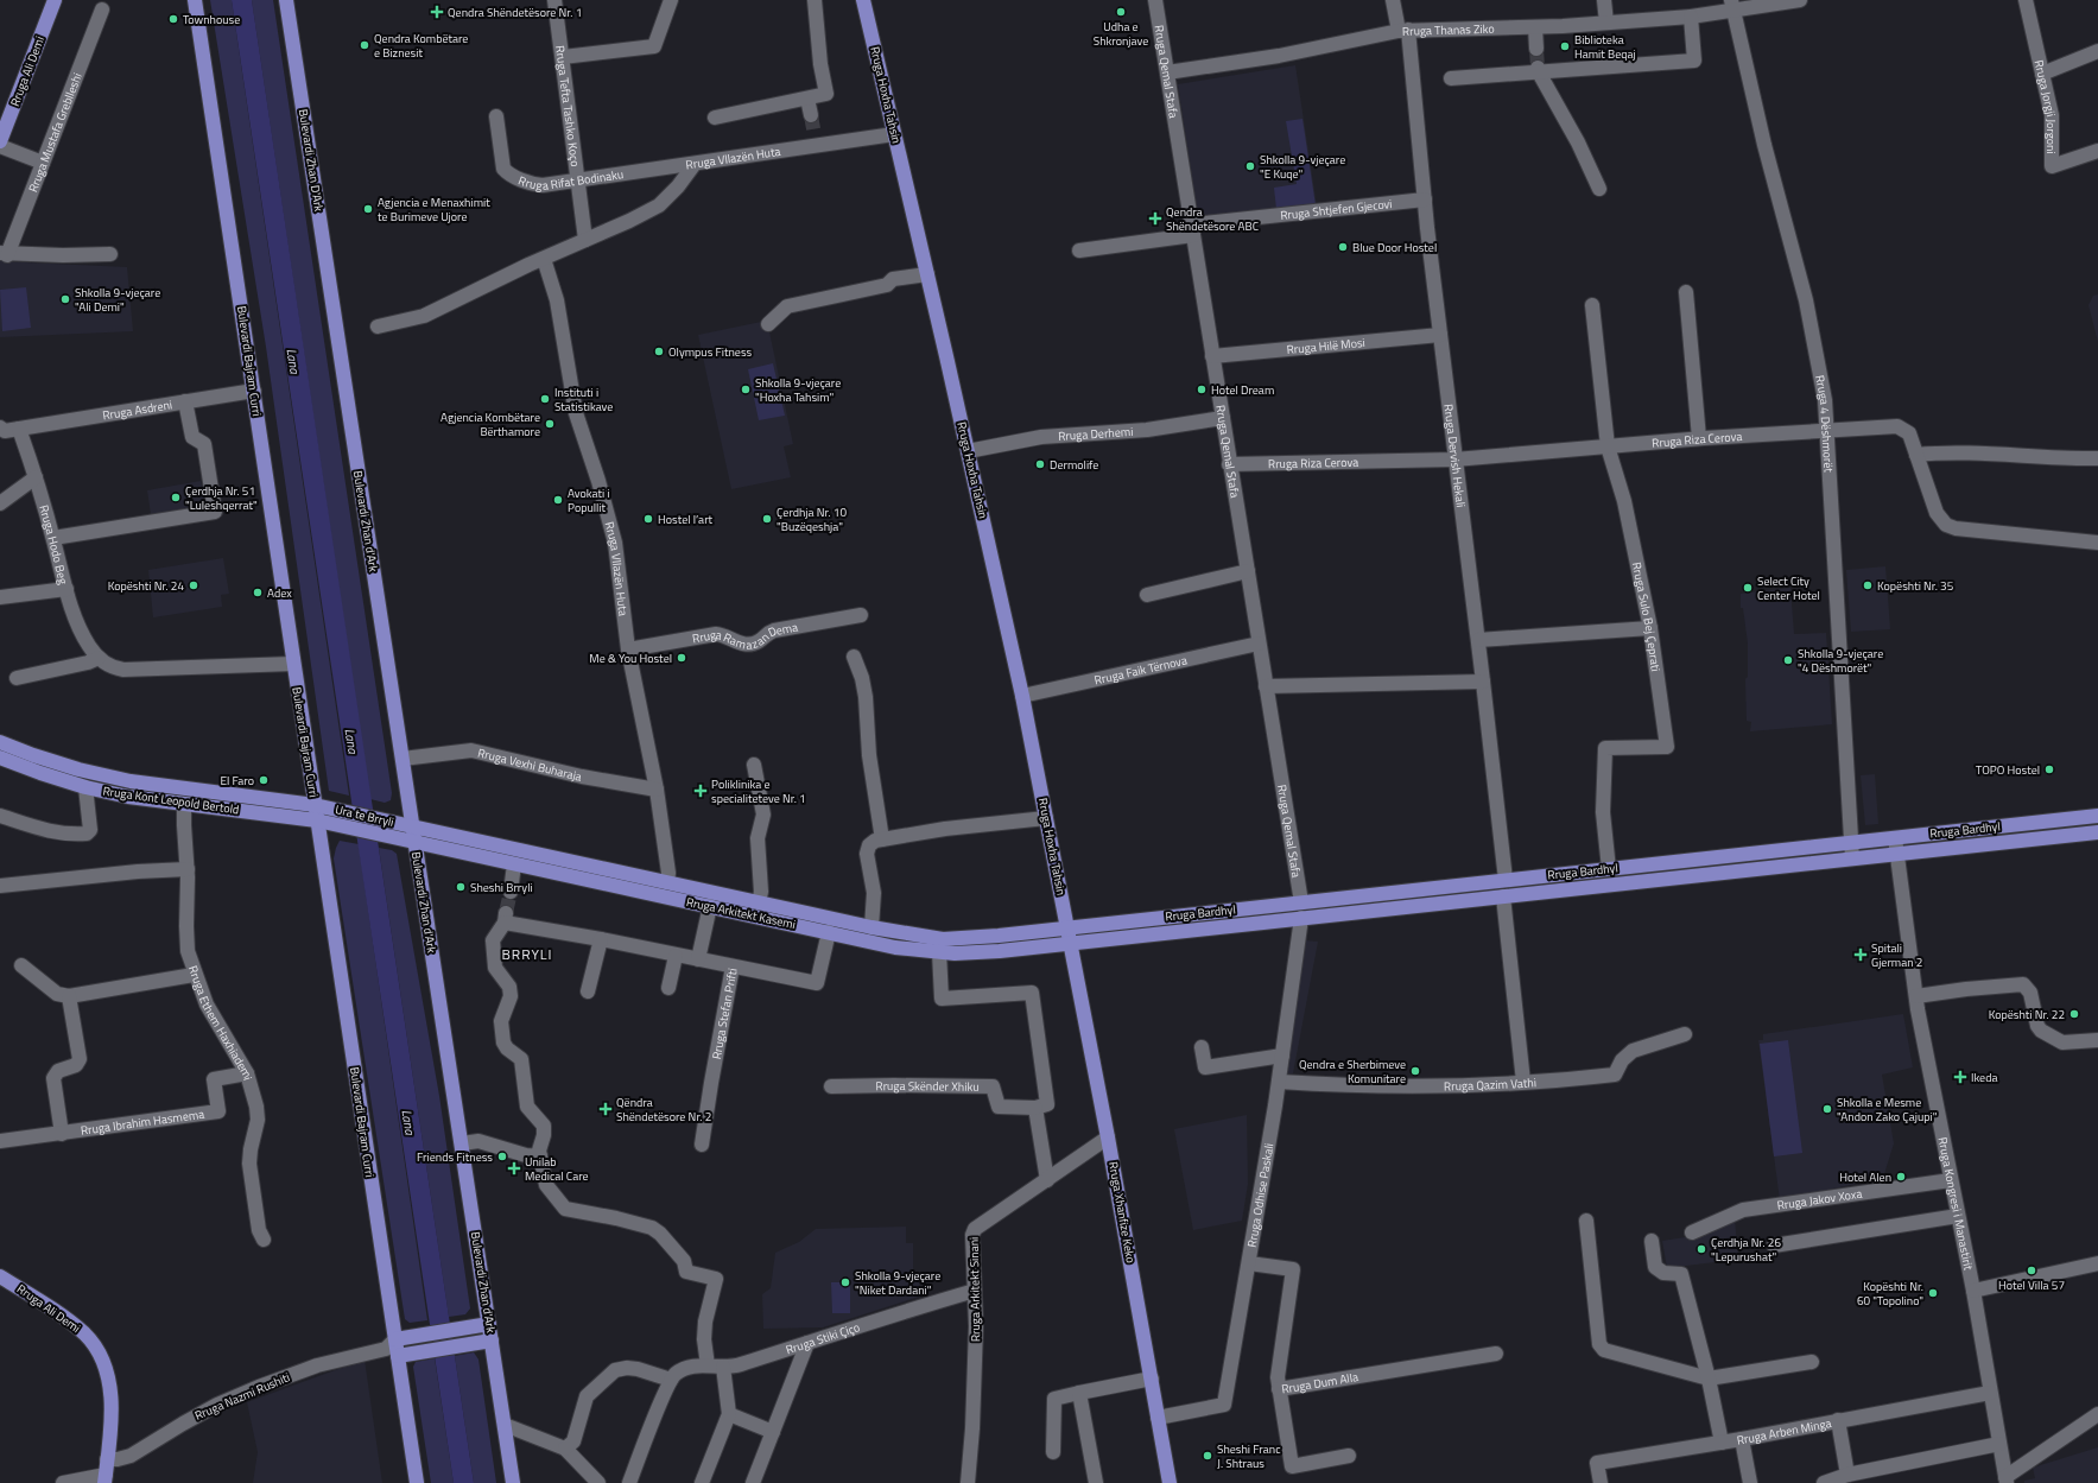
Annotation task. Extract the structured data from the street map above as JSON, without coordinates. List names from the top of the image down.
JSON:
{
  "streets": {
    "main road": [
      "Rruga Ali Demi",
      "Rruga Hoxha Tahsin",
      "Bulevardi Zhan D'Ark",
      "Bulevardi Bajram Curri",
      "Bulevardi Zhan d'Ark",
      "Rruga Kont Leopold Bertold",
      "Ura te Brryli",
      "Rruga Bardhyl",
      "Rruga Arkitekt Kasemi",
      "Rruga Xhanfize Keko",
      "Rruga Nazmi Rushiti"
    ],
    "street": [
      "Rruga Thanas Ziko",
      "Rruga Qemal Stafa",
      "Rruga Tefta Tashko Koço",
      "Rruga Jorgji Jorgoni",
      "Rruga Mustafa Greblleshi",
      "Rruga Vllazën Huta",
      "Rruga Rifat Bodinaku",
      "Rruga Shtjefen Gjecovi",
      "Rruga Hilë Mosi",
      "Rruga Asdreni",
      "Rruga 4 Dëshmorët",
      "Rruga Derhemi",
      "Rruga Riza Cerova",
      "Rruga Dervish Hekali",
      "Rruga Hodo Beg",
      "Rruga Sulo Bej Çeprati",
      "Rruga Ramazan Dema",
      "Rruga Faik Tërnova",
      "Rruga Vexhi Buharaja",
      "Rruga Stefan Prifti",
      "Rruga Ethem Haxhiademi",
      "Rruga Qazim Vathi",
      "Rruga Skënder Xhiku",
      "Rruga Ibrahim Hasmema",
      "Rruga Odhise Paskali",
      "Rruga Jakov Xoxa",
      "Rruga Kongresi i Manastirit",
      "Rruga Arkitekt Sinani",
      "Rruga Stiki Çiço",
      "Rruga Dum Alla",
      "Rruga Arben Minga"
    ]
  },
  "crossings": [
    ["Rruga Thanas Ziko", "Rruga Qemal Stafa"],
    ["Rruga Thanas Ziko", "Rruga 4 Dëshmorët"],
    ["Rruga Thanas Ziko", "Rruga Dervish Hekali"],
    ["Rruga Ali Demi", "Rruga Nazmi Rushiti"],
    ["Rruga Qemal Stafa", "Rruga Shtjefen Gjecovi"],
    ["Rruga Qemal Stafa", "Rruga Hilë Mosi"],
    ["Rruga Qemal Stafa", "Rruga Derhemi"],
    ["Rruga Qemal Stafa", "Rruga Riza Cerova"],
    ["Rruga Qemal Stafa", "Rruga Faik Tërnova"],
    ["Rruga Qemal Stafa", "Rruga Bardhyl"],
    ["Rruga Hoxha Tahsin", "Rruga Vllazën Huta"],
    ["Rruga Hoxha Tahsin", "Rruga Derhemi"],
    ["Rruga Hoxha Tahsin", "Rruga Faik Tërnova"],
    ["Rruga Hoxha Tahsin", "Rruga Bardhyl"],
    ["Rruga Hoxha Tahsin", "Rruga Arkitekt Kasemi"],
    ["Rruga Hoxha Tahsin", "Rruga Xhanfize Keko"],
    ["Rruga Tefta Tashko Koço", "Rruga Vllazën Huta"],
    ["Rruga Tefta Tashko Koço", "Rruga Rifat Bodinaku"],
    ["Bulevardi Zhan D'Ark", "Bulevardi Zhan d'Ark"],
    ["Rruga Vllazën Huta", "Rruga Rifat Bodinaku"],
    ["Rruga Vllazën Huta", "Rruga Ramazan Dema"],
    ["Rruga Vllazën Huta", "Rruga Vexhi Buharaja"],
    ["Rruga Vllazën Huta", "Rruga Arkitekt Kasemi"],
    ["Rruga Shtjefen Gjecovi", "Rruga Dervish Hekali"],
    ["Rruga Hilë Mosi", "Rruga Dervish Hekali"],
    ["Bulevardi Bajram Curri", "Rruga Asdreni"],
    ["Bulevardi Bajram Curri", "Rruga Hodo Beg"],
    ["Bulevardi Bajram Curri", "Rruga Kont Leopold Bertold"],
    ["Bulevardi Bajram Curri", "Ura te Brryli"],
    ["Bulevardi Bajram Curri", "Rruga Nazmi Rushiti"],
    ["Rruga Asdreni", "Rruga Hodo Beg"],
    ["Rruga 4 Dëshmorët", "Rruga Riza Cerova"],
    ["Rruga 4 Dëshmorët", "Rruga Bardhyl"],
    ["Rruga Riza Cerova", "Rruga Dervish Hekali"],
    ["Rruga Riza Cerova", "Rruga Sulo Bej Çeprati"],
    ["Rruga Dervish Hekali", "Rruga Bardhyl"],
    ["Bulevardi Zhan d'Ark", "Rruga Vexhi Buharaja"],
    ["Bulevardi Zhan d'Ark", "Ura te Brryli"],
    ["Bulevardi Zhan d'Ark", "Rruga Arkitekt Kasemi"],
    ["Bulevardi Zhan d'Ark", "Rruga Nazmi Rushiti"],
    ["Rruga Sulo Bej Çeprati", "Rruga Bardhyl"],
    ["Rruga Kont Leopold Bertold", "Ura te Brryli"],
    ["Rruga Kont Leopold Bertold", "Rruga Ethem Haxhiademi"],
    ["Ura te Brryli", "Rruga Arkitekt Kasemi"],
    ["Rruga Bardhyl", "Rruga Arkitekt Kasemi"],
    ["Rruga Bardhyl", "Rruga Odhise Paskali"],
    ["Rruga Bardhyl", "Rruga Kongresi i Manastirit"],
    ["Rruga Bardhyl", "Rruga Xhanfize Keko"],
    ["Rruga Arkitekt Kasemi", "Rruga Stefan Prifti"],
    ["Rruga Arkitekt Kasemi", "Rruga Xhanfize Keko"],
    ["Rruga Ethem Haxhiademi", "Rruga Ibrahim Hasmema"],
    ["Rruga Qazim Vathi", "Rruga Odhise Paskali"],
    ["Rruga Odhise Paskali", "Rruga Xhanfize Keko"],
    ["Rruga Jakov Xoxa", "Rruga Kongresi i Manastirit"],
    ["Rruga Kongresi i Manastirit", "Rruga Arben Minga"],
    ["Rruga Xhanfize Keko", "Rruga Arkitekt Sinani"],
    ["Rruga Arkitekt Sinani", "Rruga Stiki Çiço"]
  ],
  "districts": ["BRRYLI"],
  "water": ["Lana"],
  "places": {
    "health": [
      "Qendra Shëndetësore Nr. 1",
      "Qendra Shëndetësore ABC",
      "Poliklinika e specialiteteve Nr. 1",
      "Spitali Gjerman 2",
      "Ikeda",
      "Qëndra Shëndetësore Nr. 2",
      "Unilab Medical Care"
    ],
    "other": [
      "Udha e Shkronjave",
      "Townhouse",
      "Qendra Kombëtare e Biznesit",
      "Biblioteka Hamit Beqaj",
      "Shkolla 9-vjeçare \"E Kuqe\"",
      "Agjencia e Menaxhimit te Burimeve Ujore",
      "Blue Door Hostel",
      "Shkolla 9-vjeçare \"Ali Demi\"",
      "Olympus Fitness",
      "Shkolla 9-vjeçare \"Hoxha Tahsim\"",
      "Hotel Dream",
      "Instituti i Statistikave",
      "Agjencia Kombëtare Bërthamore",
      "Dermolife",
      "Çerdhja Nr. 51 \"Luleshqerrat\"",
      "Avokati i Popullit",
      "Hostel l’art",
      "Çerdhja Nr. 10 \"Buzëqeshja\"",
      "Kopështi Nr. 24",
      "Kopështi Nr. 35",
      "Select City Center Hotel",
      "Adex",
      "Me & You Hostel",
      "Shkolla 9-vjeçare \"4 Dëshmorët\"",
      "TOPO Hostel",
      "El Faro",
      "Sheshi Brryli",
      "Kopështi Nr. 22",
      "Qendra e Sherbimeve Komunitare",
      "Shkolla e Mesme \"Andon Zako Çajupi\"",
      "Friends Fitness",
      "Hotel Alen",
      "Çerdhja Nr. 26 \"Lepurushat\"",
      "Hotel Villa 57",
      "Shkolla 9-vjeçare \"Niket Dardani\"",
      "Kopështi Nr. 60 \"Topolino\"",
      "Sheshi Franc J. Shtraus"
    ]
  }
}
